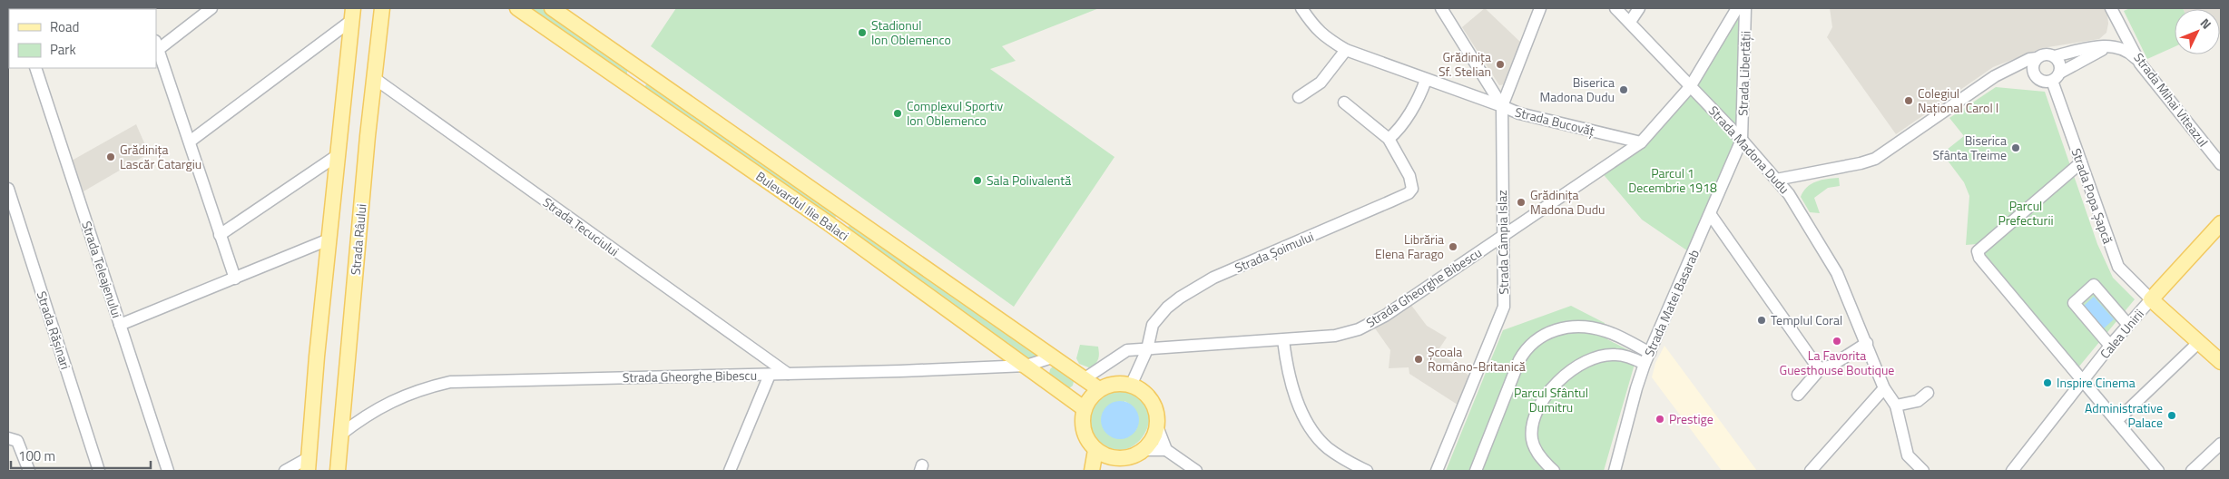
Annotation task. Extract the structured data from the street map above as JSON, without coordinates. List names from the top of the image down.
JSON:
{
  "streets": {
    "main road": ["Bulevardul Ilie Balaci", "Strada Râului", "Calea Unirii"],
    "street": [
      "Strada Libertății",
      "Strada Mihai Viteazul",
      "Strada Bucovăț",
      "Strada Madona Dudu",
      "Strada Popa Șapcă",
      "Strada Tecuciului",
      "Strada Câmpia Islaz",
      "Strada Șoimului",
      "Strada Teleajenului",
      "Strada Gheorghe Bibescu",
      "Strada Matei Basarab",
      "Strada Rășinari"
    ]
  },
  "crossings": [
    ["Strada Libertății", "Strada Madona Dudu"],
    ["Strada Libertății", "Strada Matei Basarab"],
    ["Strada Bucovăț", "Strada Câmpia Islaz"],
    ["Strada Bucovăț", "Strada Gheorghe Bibescu"],
    ["Strada Madona Dudu", "Strada Gheorghe Bibescu"],
    ["Strada Madona Dudu", "Strada Matei Basarab"],
    ["Strada Popa Șapcă", "Calea Unirii"],
    ["Bulevardul Ilie Balaci", "Strada Șoimului"],
    ["Bulevardul Ilie Balaci", "Strada Gheorghe Bibescu"],
    ["Strada Tecuciului", "Strada Râului"],
    ["Strada Tecuciului", "Strada Gheorghe Bibescu"],
    ["Strada Râului", "Strada Gheorghe Bibescu"],
    ["Strada Câmpia Islaz", "Strada Gheorghe Bibescu"],
    ["Strada Șoimului", "Strada Gheorghe Bibescu"]
  ],
  "parks": ["Parcul 1 Decembrie 1918", "Parcul Prefecturii", "Parcul Sfântul Dumitru"],
  "places": [
    "Stadionul Ion Oblemenco",
    "Grădinița Sf. Stelian",
    "Biserica Madona Dudu",
    "Colegiul Național Carol I",
    "Complexul Sportiv Ion Oblemenco",
    "Biserica Sfânta Treime",
    "Grădinița Lascăr Catargiu",
    "Sala Polivalentă",
    "Grădinița Madona Dudu",
    "Librăria Elena Farago",
    "Templul Coral",
    "La Favorita Guesthouse Boutique",
    "Școala Româno-Britanică",
    "Inspire Cinema",
    "Administrative Palace",
    "Prestige"
  ],
  "legend": ["Road", "Park"],
  "scale_bar": "100 m",
  "north": "top right"
}
